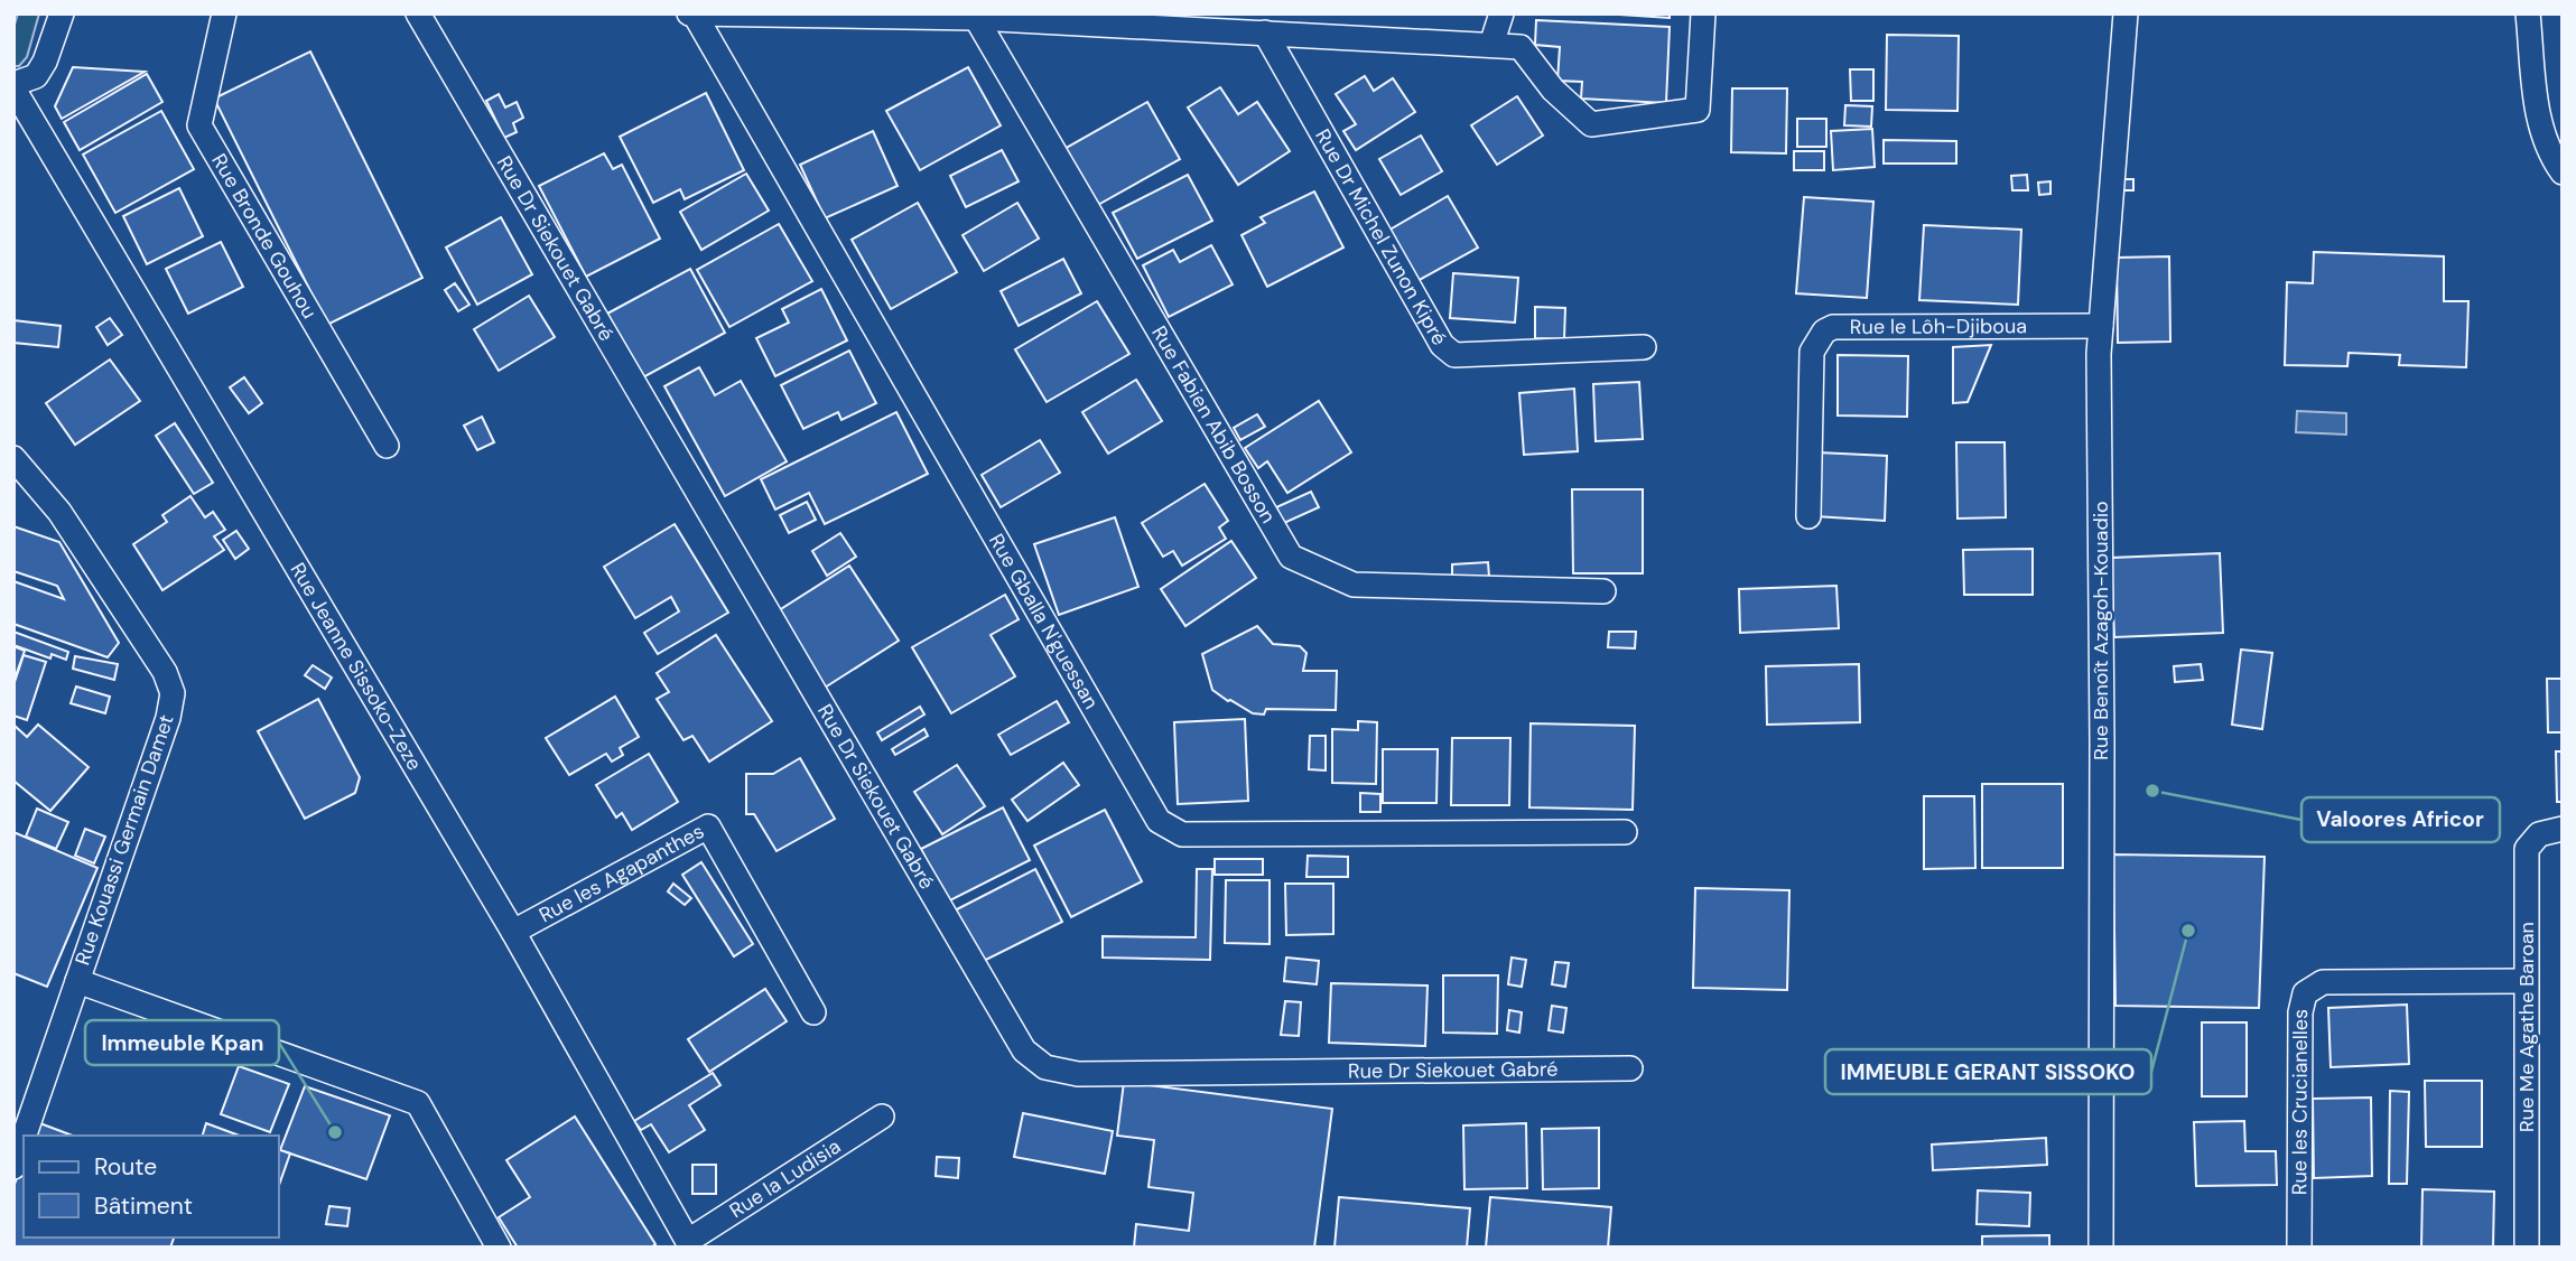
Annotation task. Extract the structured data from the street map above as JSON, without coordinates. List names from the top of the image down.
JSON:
{
  "streets": {
    "street": [
      "Rue Bronde Gouhou",
      "Rue Dr Michel Zunon Kipré",
      "Rue Dr Siekouet Gabré",
      "Rue le Lôh-Djiboua",
      "Rue Fabien Abib Bosson",
      "Rue Gballa N'guessan",
      "Rue Benoît Azagoh-Kouadio",
      "Rue Jeanne Sissoko-Zeze",
      "Rue Kouassi Germain Damet",
      "Rue les Agapanthes",
      "Rue Me Agathe Baroan",
      "Rue les Crucianelles",
      "Rue la Ludisia"
    ]
  },
  "crossings": [
    ["Rue le Lôh-Djiboua", "Rue Benoît Azagoh-Kouadio"],
    ["Rue Jeanne Sissoko-Zeze", "Rue les Agapanthes"],
    ["Rue Jeanne Sissoko-Zeze", "Rue la Ludisia"],
    ["Rue Me Agathe Baroan", "Rue les Crucianelles"]
  ],
  "places": ["Valoores Africor", "IMMEUBLE GERANT SISSOKO", "Immeuble Kpan"],
  "legend": ["Route", "Bâtiment"]
}
